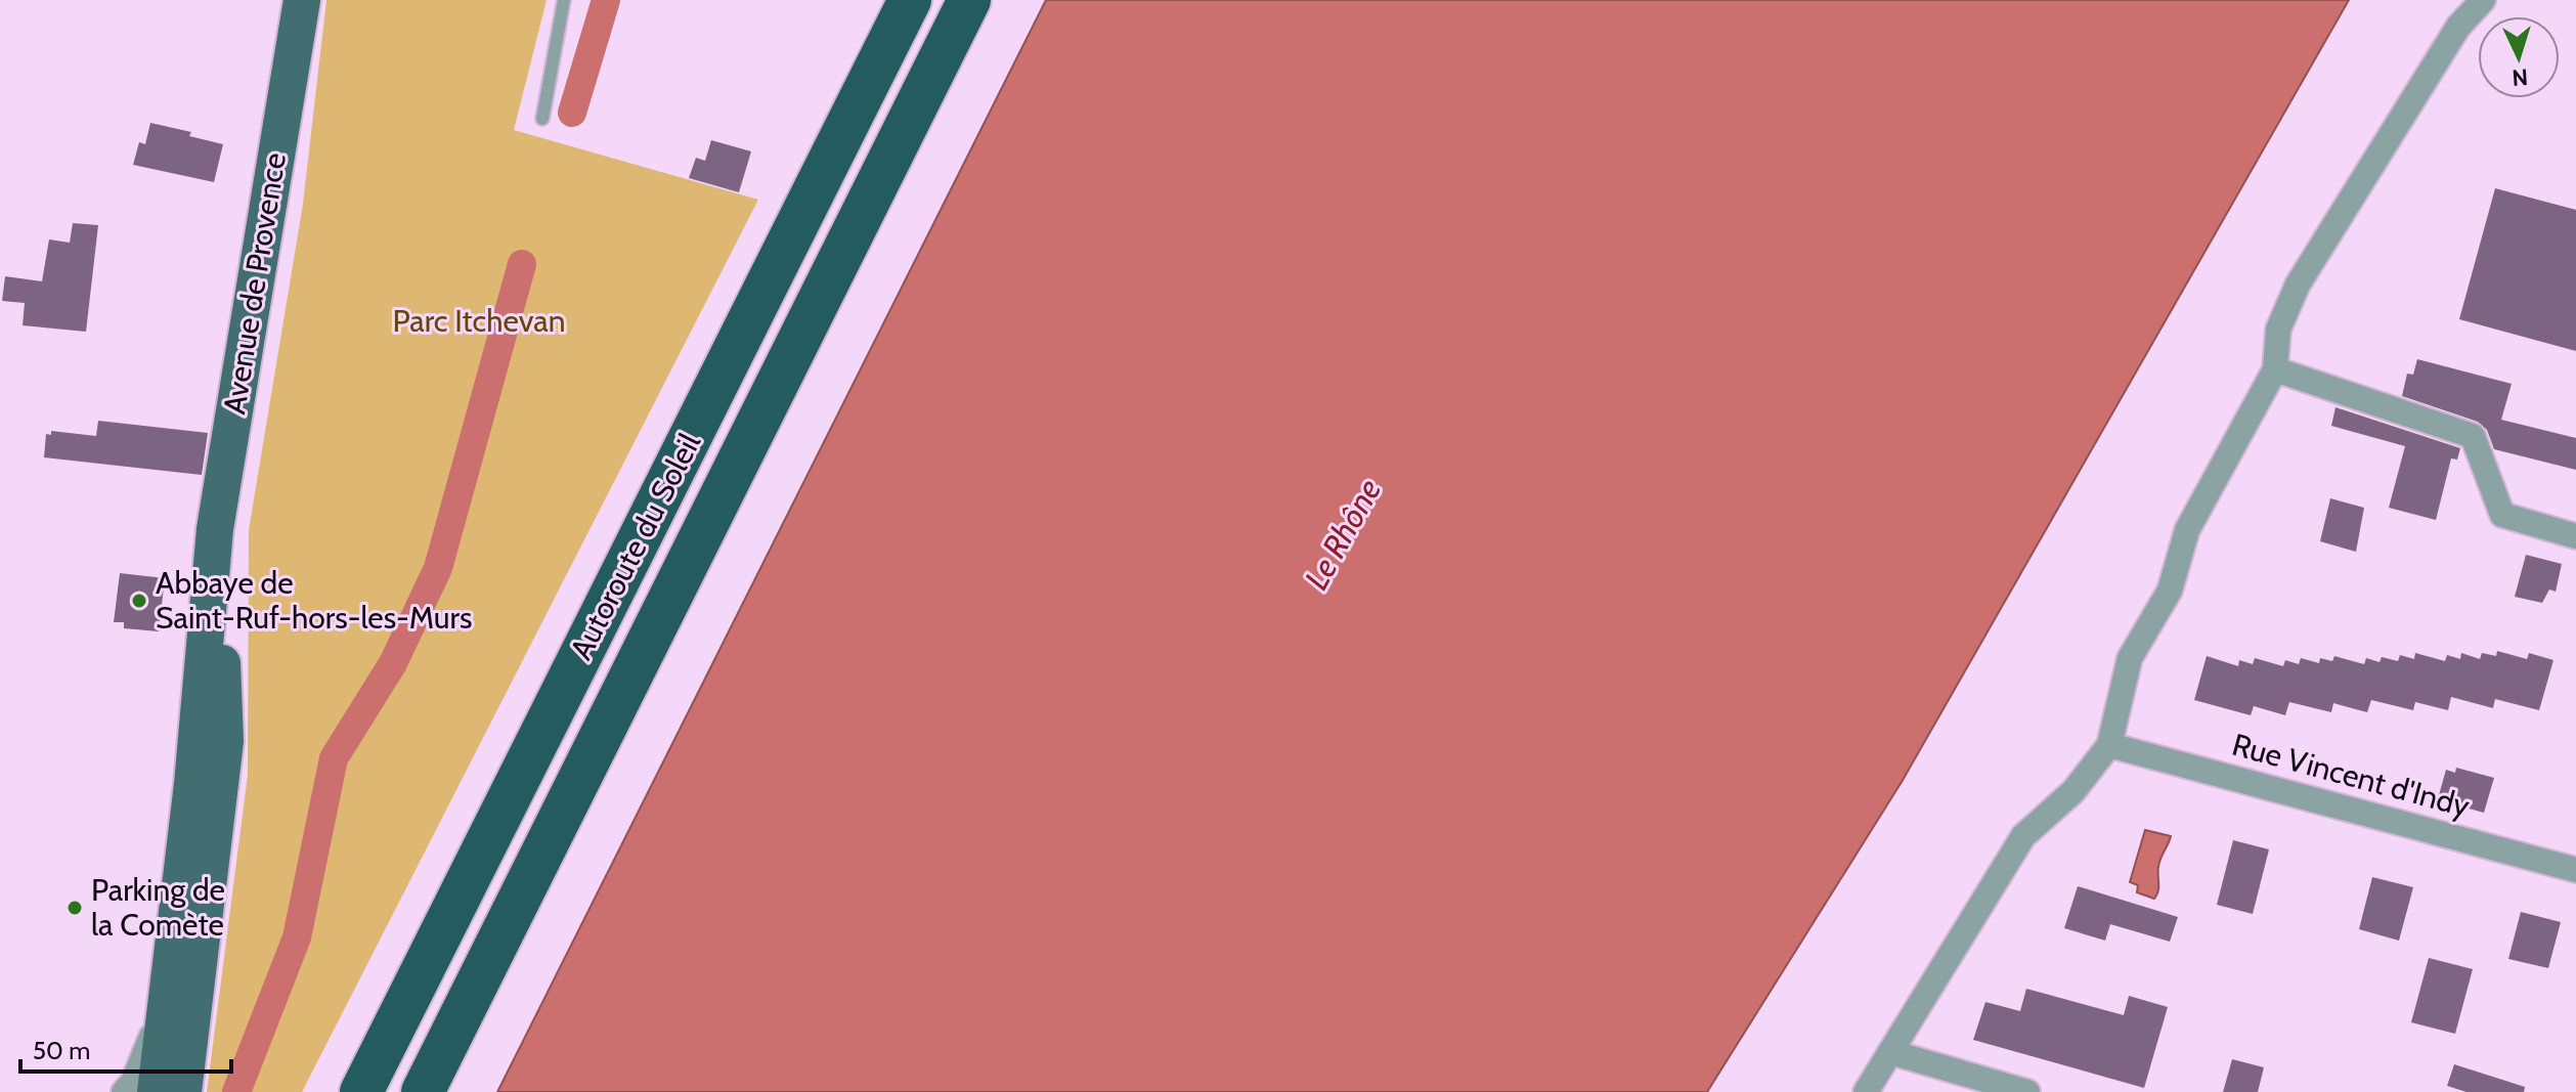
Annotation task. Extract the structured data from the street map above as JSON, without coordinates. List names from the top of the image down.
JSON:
{
  "streets": {
    "highway": ["Autoroute du Soleil"],
    "main road": ["Avenue de Provence"],
    "street": ["Rue Vincent d'Indy"]
  },
  "water": ["Le Rhône"],
  "parks": ["Parc Itchevan"],
  "places": ["Abbaye de Saint-Ruf-hors-les-Murs", "Parking de la Comète"],
  "scale_bar": "50 m",
  "north": "bottom"
}
